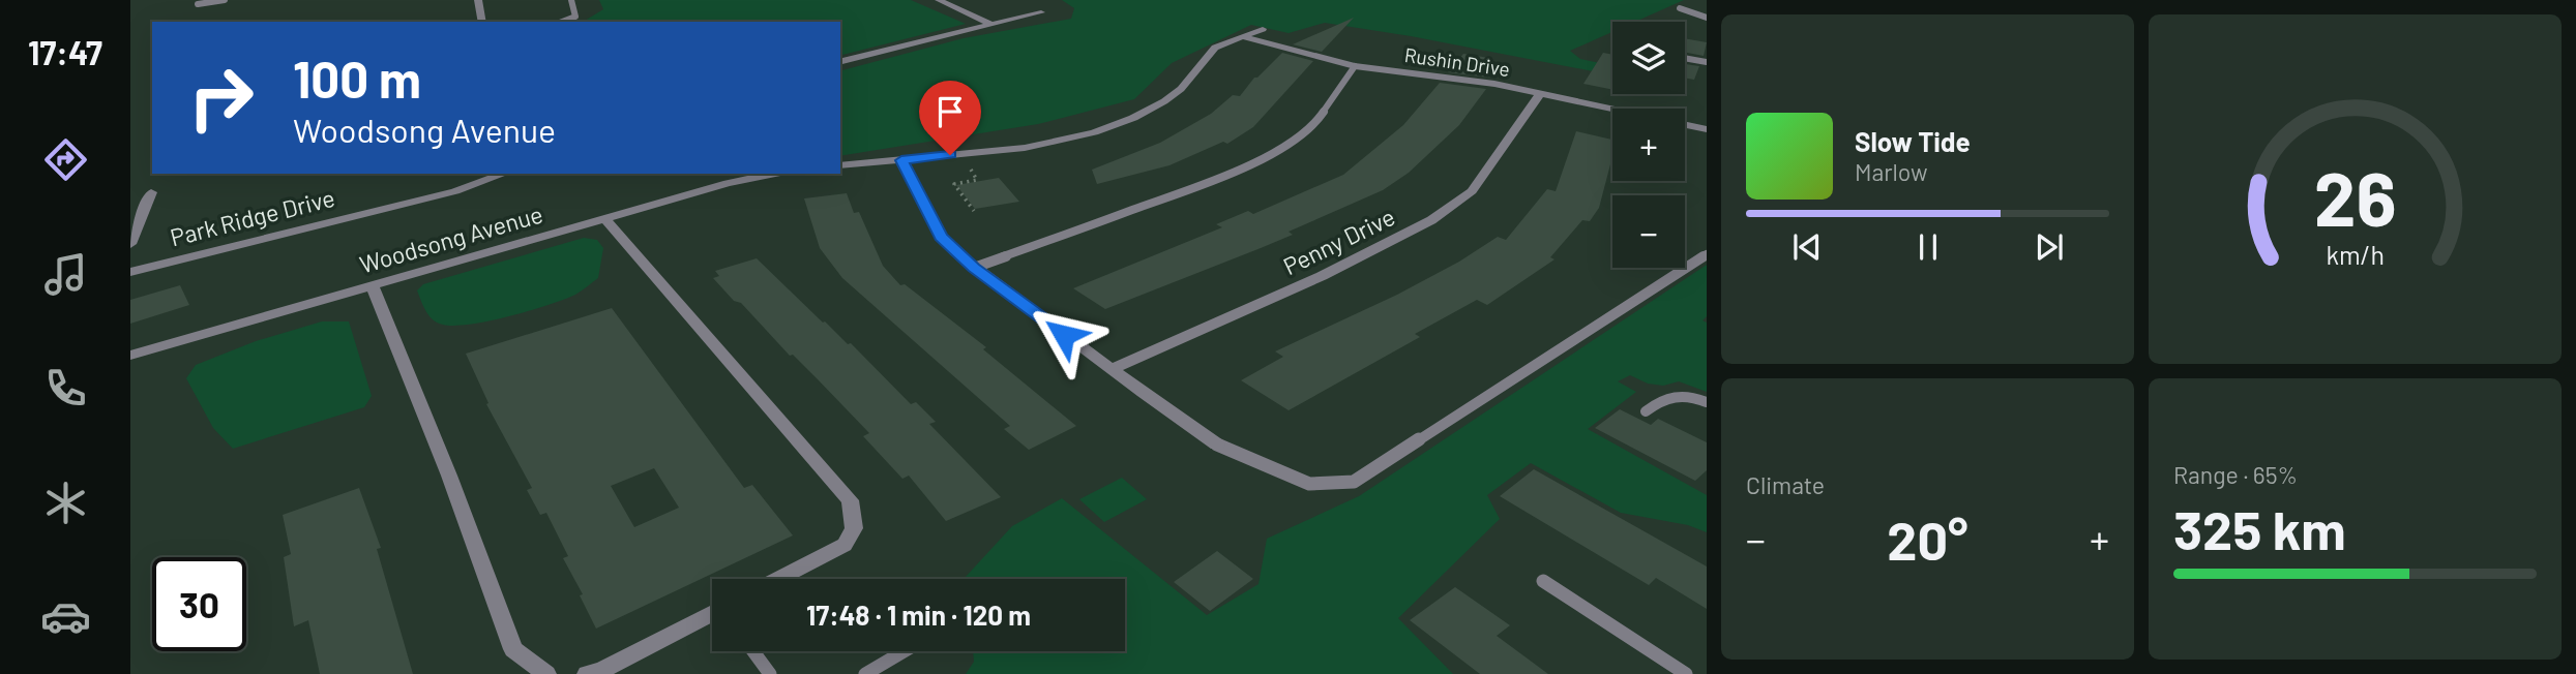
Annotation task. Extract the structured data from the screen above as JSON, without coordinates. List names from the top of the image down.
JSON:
{
  "streets": {
    "street": [
      "Rushin Drive",
      "Park Ridge Drive",
      "Woodsong Avenue",
      "Penny Drive"
    ]
  },
  "crossings": [
    ["Rushin Drive", "Penny Drive"]
  ],
  "page": {
    "tabs": "17:47",
    "map_buttons": ["+", "−"],
    "turn": ["100 m", "Woodsong Avenue"],
    "song": ["Slow Tide", "Marlow"],
    "tile": [
      "Climate",
      ["Range · 65%", "325 km"]
    ],
    "heat": ["−", "20°", "+"],
    "limit": "30",
    "trip": "17:48 · 1 min · 120 m",
    "gauge": ["26", "km/h"]
  }
}
